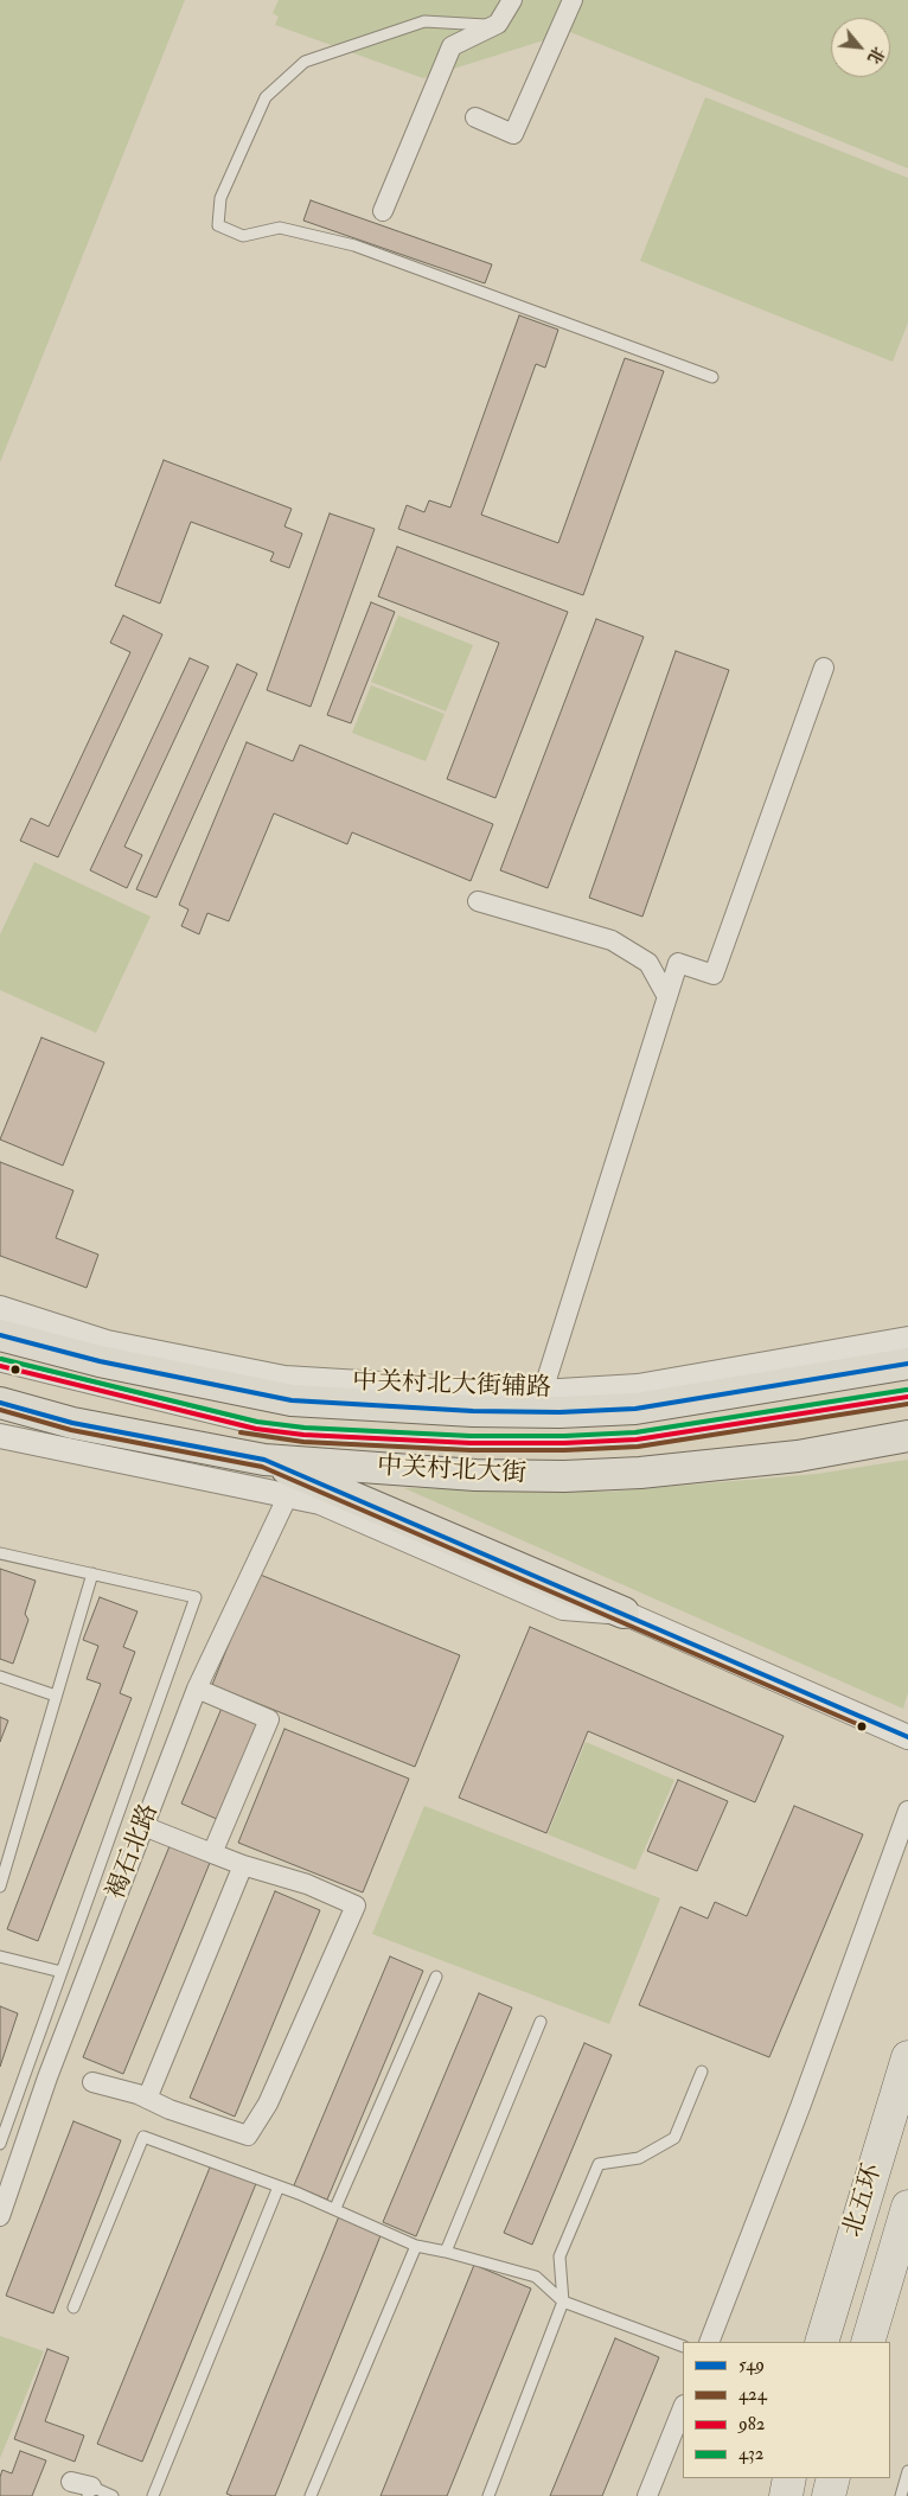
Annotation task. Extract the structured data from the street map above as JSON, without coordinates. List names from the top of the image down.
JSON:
{
  "streets": {
    "highway": ["北五环"],
    "main road": ["中关村北大街"],
    "street": ["中关村北大街辅路", "褐石北路"]
  },
  "lines": [
    "transit line 549",
    "transit line 432",
    "transit line 982",
    "transit line 424"
  ],
  "legend": [
    "549",
    "424",
    "982",
    "432"
  ],
  "north": "bottom right"
}
